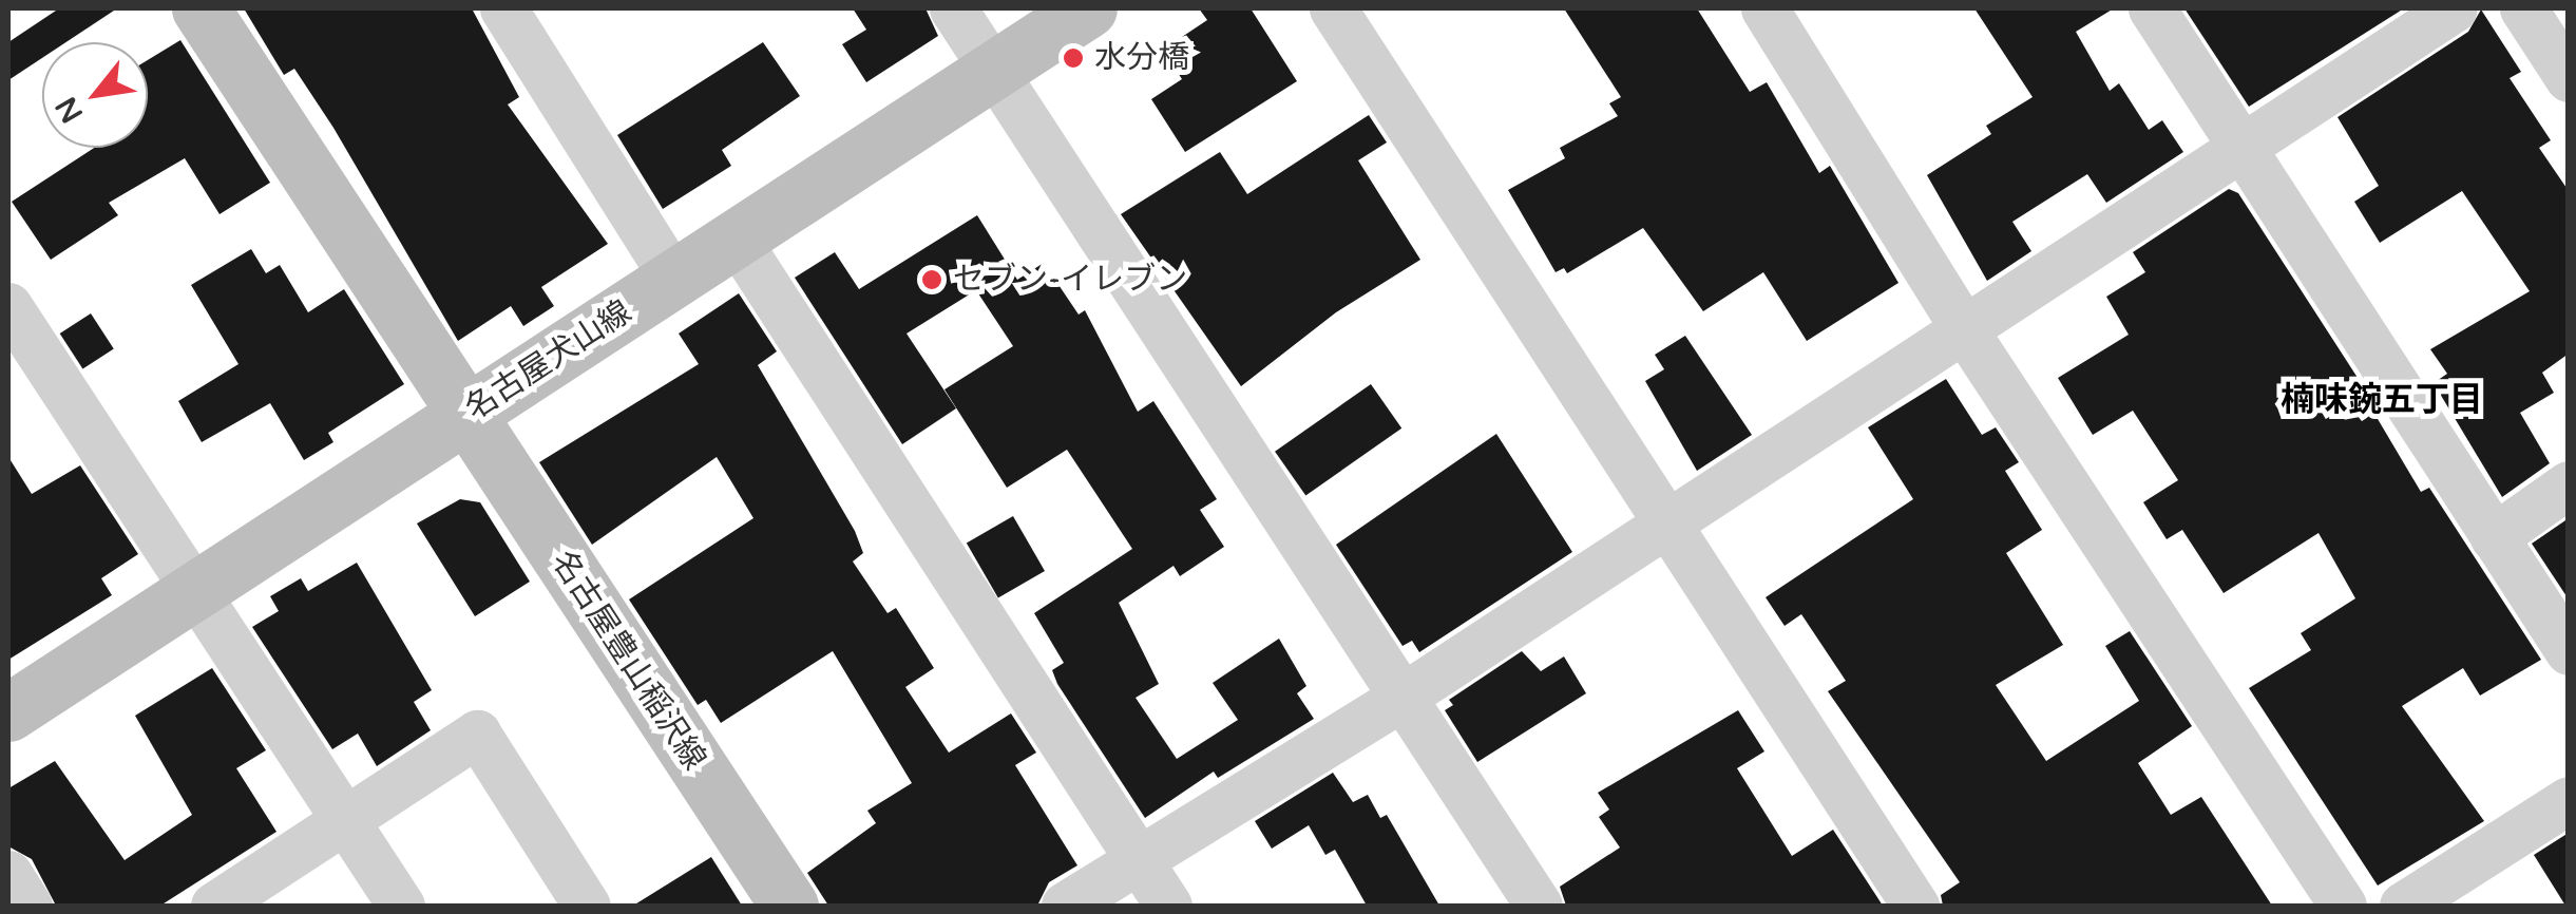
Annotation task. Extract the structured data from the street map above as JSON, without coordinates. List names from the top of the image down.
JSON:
{
  "streets": {
    "main road": ["名古屋犬山線", "名古屋豊山稲沢線"]
  },
  "crossings": [
    ["名古屋犬山線", "名古屋豊山稲沢線"]
  ],
  "districts": ["楠味鋺五丁目"],
  "places": ["水分橋", "セブン-イレブン"],
  "north": "bottom left"
}
